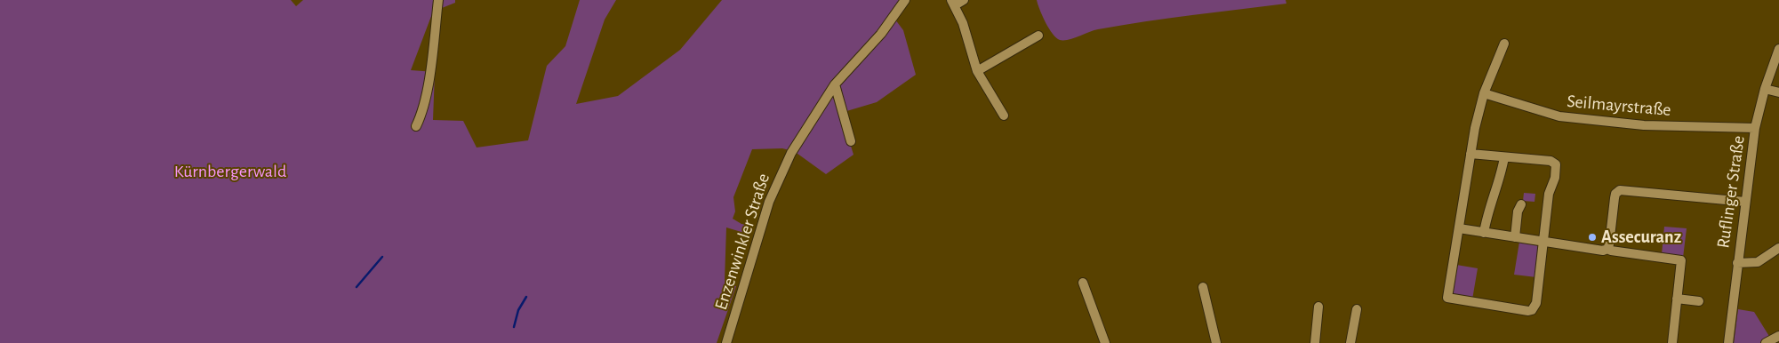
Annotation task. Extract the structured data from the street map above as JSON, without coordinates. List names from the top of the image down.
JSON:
{
  "streets": {
    "street": ["Seilmayrstraße", "Ruflinger Straße", "Enzenwinkler Straße"]
  },
  "crossings": [
    ["Seilmayrstraße", "Ruflinger Straße"]
  ],
  "parks": ["Kürnbergerwald"],
  "places": ["Assecuranz"]
}
